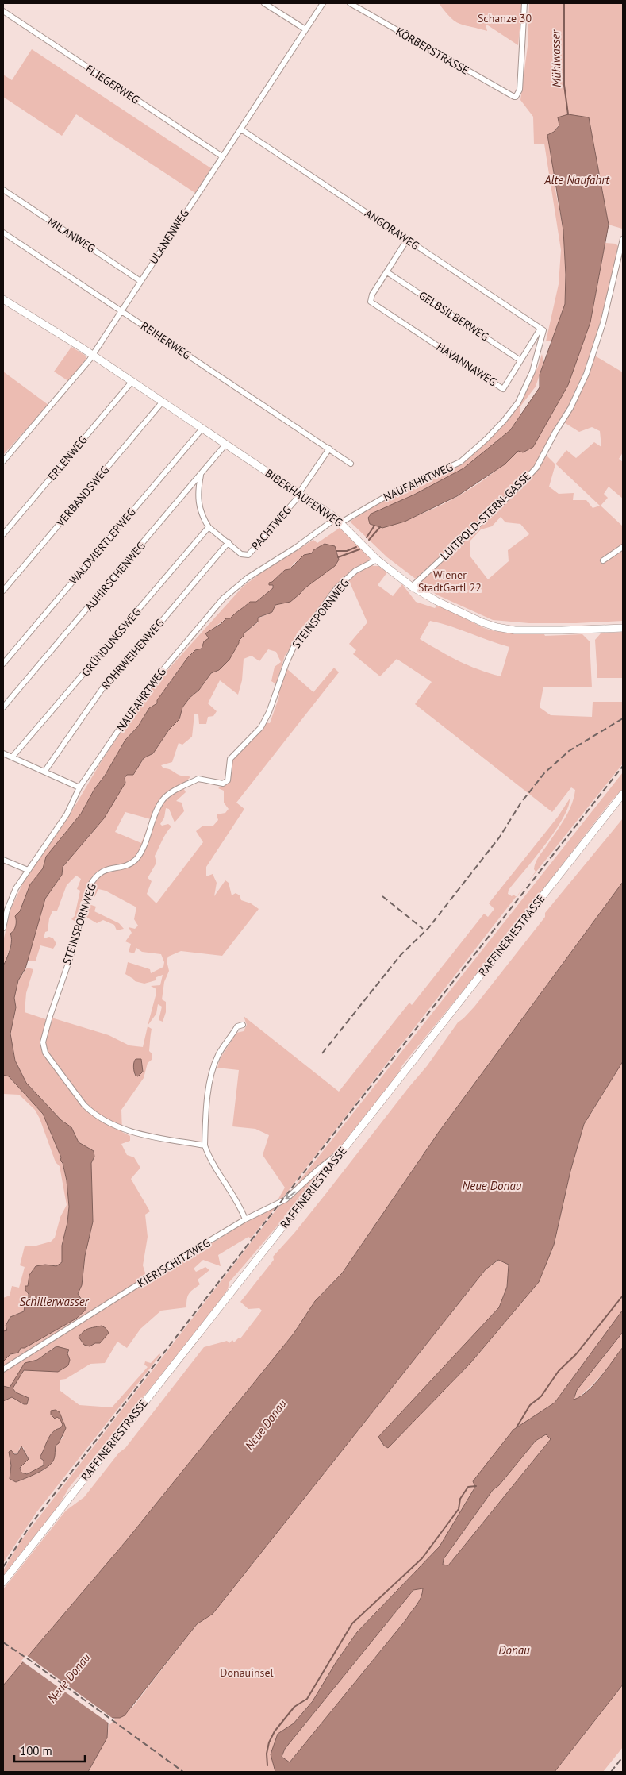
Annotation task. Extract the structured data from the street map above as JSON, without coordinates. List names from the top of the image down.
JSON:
{
  "streets": {
    "main road": ["BIBERHAUFENWEG", "RAFFINERIESTRASSE"],
    "street": [
      "KÖRBERSTRASSE",
      "FLIEGERWEG",
      "ANGORAWEG",
      "MILANWEG",
      "ULANENWEG",
      "GELBSILBERWEG",
      "REIHERWEG",
      "HAVANNAWEG",
      "ERLENWEG",
      "NAUFAHRTWEG",
      "VERBANDSWEG",
      "LUITPOLD-STERN-GASSE",
      "PACHTWEG",
      "WALDVIERTLERWEG",
      "AUHIRSCHENWEG",
      "STEINSPORNWEG",
      "GRÜNDUNGSWEG",
      "ROHRWEIHENWEG",
      "KIERISCHITZWEG"
    ]
  },
  "crossings": [
    ["FLIEGERWEG", "ULANENWEG"],
    ["ANGORAWEG", "ULANENWEG"],
    ["ANGORAWEG", "HAVANNAWEG"],
    ["ANGORAWEG", "NAUFAHRTWEG"],
    ["MILANWEG", "ULANENWEG"],
    ["ULANENWEG", "REIHERWEG"],
    ["ULANENWEG", "BIBERHAUFENWEG"],
    ["GELBSILBERWEG", "HAVANNAWEG"],
    ["HAVANNAWEG", "NAUFAHRTWEG"],
    ["ERLENWEG", "BIBERHAUFENWEG"],
    ["NAUFAHRTWEG", "BIBERHAUFENWEG"],
    ["VERBANDSWEG", "BIBERHAUFENWEG"],
    ["BIBERHAUFENWEG", "LUITPOLD-STERN-GASSE"],
    ["BIBERHAUFENWEG", "PACHTWEG"],
    ["BIBERHAUFENWEG", "WALDVIERTLERWEG"],
    ["BIBERHAUFENWEG", "AUHIRSCHENWEG"],
    ["BIBERHAUFENWEG", "STEINSPORNWEG"],
    ["PACHTWEG", "AUHIRSCHENWEG"],
    ["PACHTWEG", "GRÜNDUNGSWEG"],
    ["PACHTWEG", "ROHRWEIHENWEG"],
    ["RAFFINERIESTRASSE", "KIERISCHITZWEG"]
  ],
  "water": [
    "Mühlwasser",
    "Alte Naufahrt",
    "Neue Donau",
    "Schillerwasser",
    "Donau"
  ],
  "parks": ["Schanze 30", "Wiener StadtGartl 22", "Donauinsel"],
  "scale_bar": "100 m"
}
